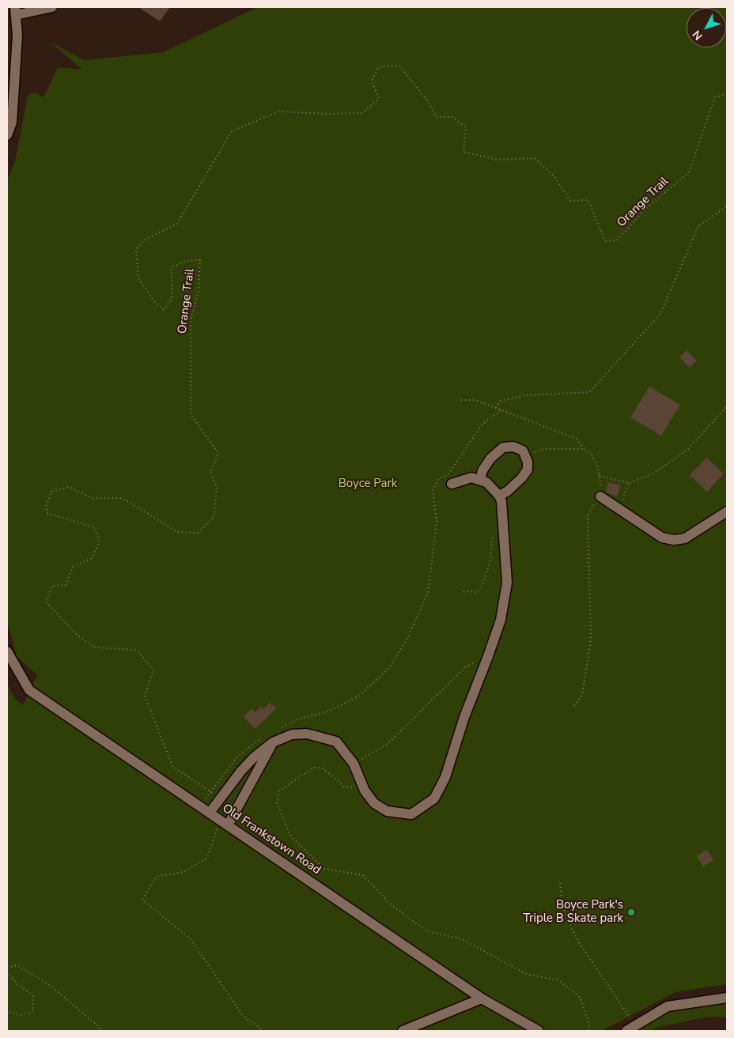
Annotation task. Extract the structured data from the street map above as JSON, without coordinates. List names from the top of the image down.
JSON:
{
  "streets": {
    "street": ["Old Frankstown Road"],
    "path": ["Orange Trail"]
  },
  "parks": ["Boyce Park"],
  "places": ["Boyce Park's Triple B Skate park"],
  "north": "bottom left"
}
